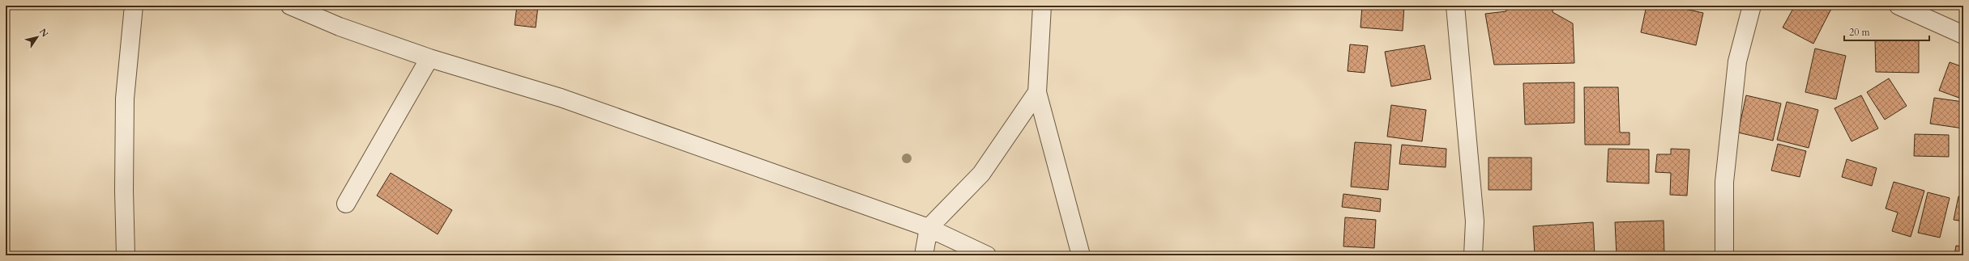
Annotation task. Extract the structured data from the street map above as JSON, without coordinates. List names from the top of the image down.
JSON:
{
  "scale_bar": "20 m",
  "north": "top right"
}
